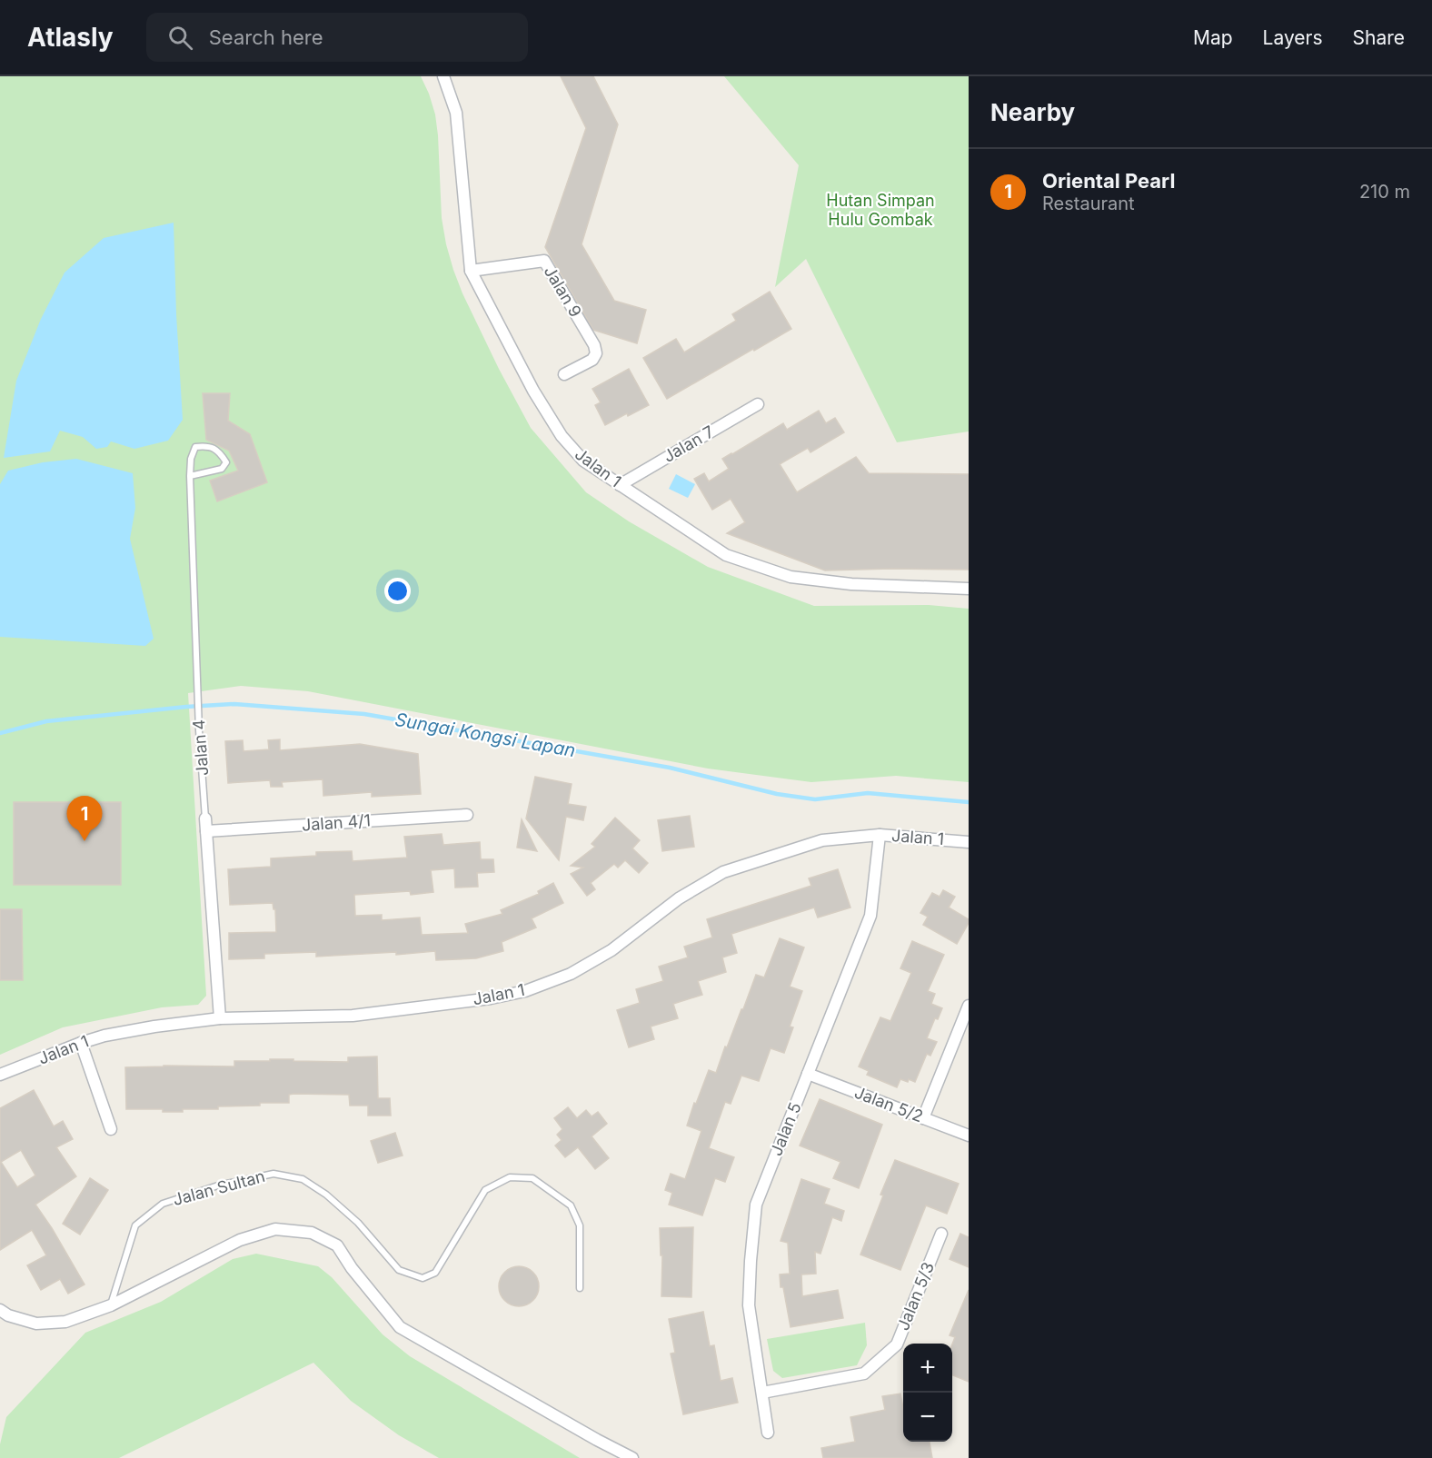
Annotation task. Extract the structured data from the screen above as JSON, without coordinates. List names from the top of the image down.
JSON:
{
  "streets": {
    "street": [
      "Jalan 9",
      "Jalan 7",
      "Jalan 1",
      "Jalan 4",
      "Jalan 4/1",
      "Jalan 5/2",
      "Jalan 5",
      "Jalan 5/3"
    ],
    "lane": ["Jalan Sultan"]
  },
  "crossings": [
    ["Jalan 9", "Jalan 1"],
    ["Jalan 7", "Jalan 1"],
    ["Jalan 1", "Jalan 4"],
    ["Jalan 1", "Jalan 5"],
    ["Jalan 4", "Jalan 4/1"],
    ["Jalan 5/2", "Jalan 5"],
    ["Jalan 5", "Jalan 5/3"]
  ],
  "water": ["Sungai Kongsi Lapan"],
  "parks": ["Hutan Simpan Hulu Gombak"],
  "page": {
    "header": "Atlasly",
    "search": "Search here",
    "nav": ["Map", "Layers", "Share"],
    "heading": "Nearby",
    "list": [
      {
        "mark": "1",
        "name": "Oriental Pearl",
        "note": "Restaurant",
        "value": "210 m"
      }
    ],
    "pins": "1",
    "map_buttons": ["+", "−"]
  }
}
